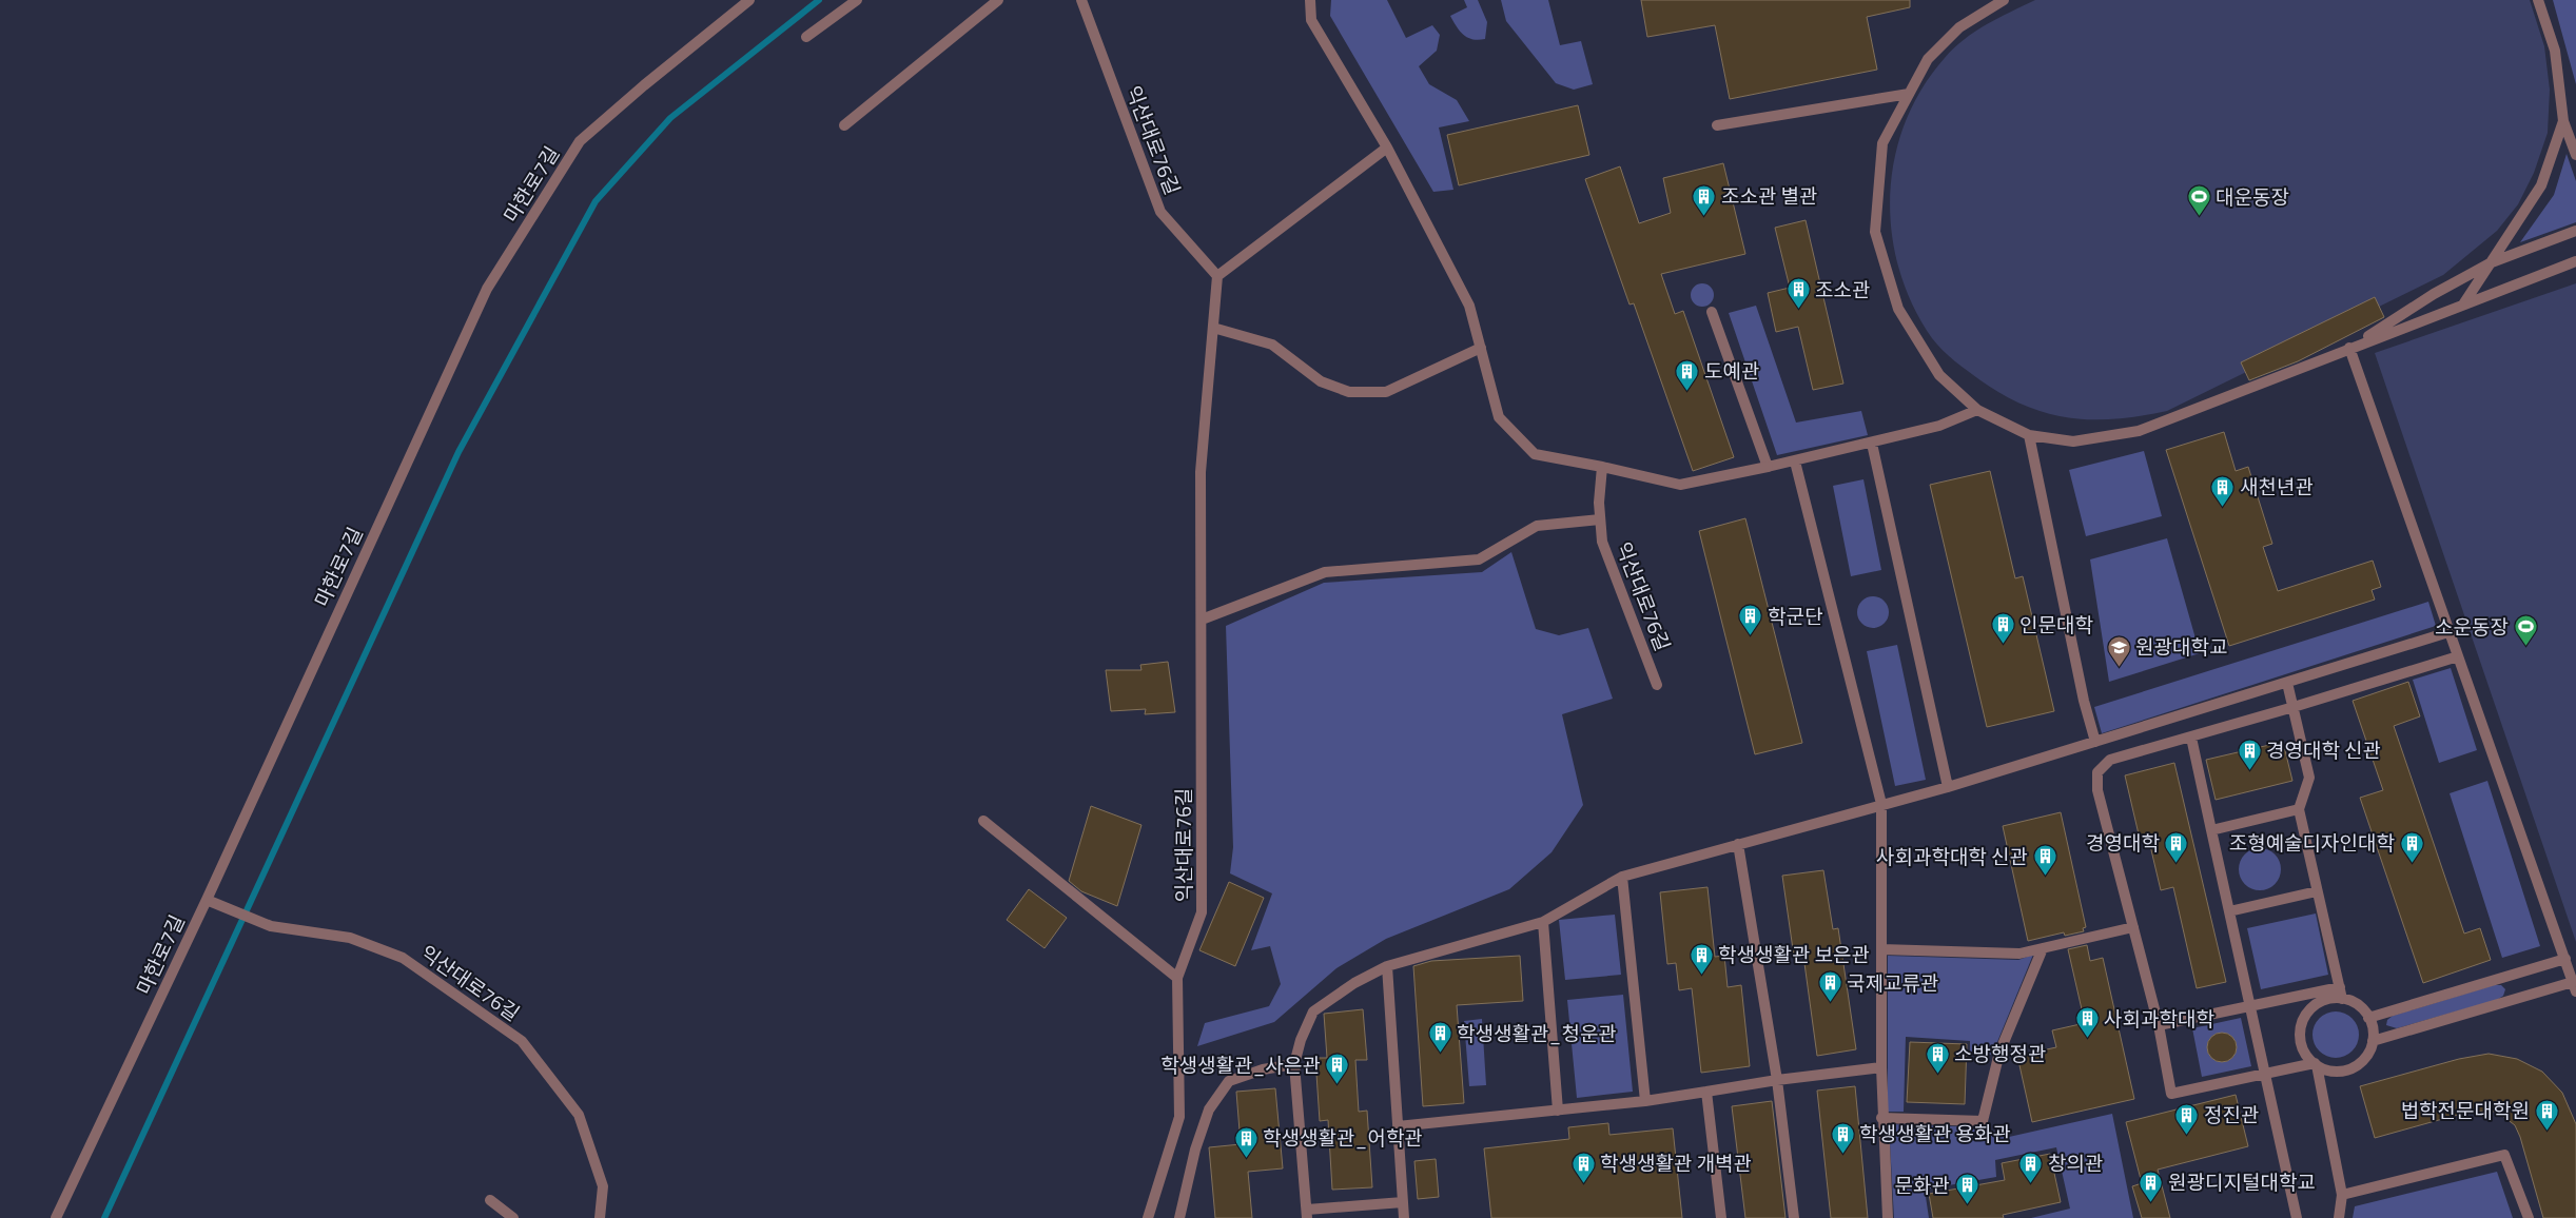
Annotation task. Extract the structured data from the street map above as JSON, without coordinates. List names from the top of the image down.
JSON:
{
  "streets": {
    "street": ["익산대로76길", "마한로7길"]
  },
  "crossings": [
    ["익산대로76길", "마한로7길"]
  ],
  "places": {
    "building": [
      "조소관 별관",
      "조소관",
      "도예관",
      "새천년관",
      "학군단",
      "인문대학",
      "경영대학 신관",
      "경영대학",
      "조형예술디자인대학",
      "사회과학대학 신관",
      "학생생활관 보은관",
      "국제교류관",
      "사회과학대학",
      "학생생활관_청운관",
      "소방행정관",
      "학생생활관_사은관",
      "법학전문대학원",
      "정진관",
      "학생생활관 용화관",
      "학생생활관_어학관",
      "학생생활관 개벽관",
      "창의관",
      "원광디지털대학교",
      "문화관"
    ],
    "sports": ["대운동장", "소운동장"],
    "school or university": ["원광대학교"]
  }
}
